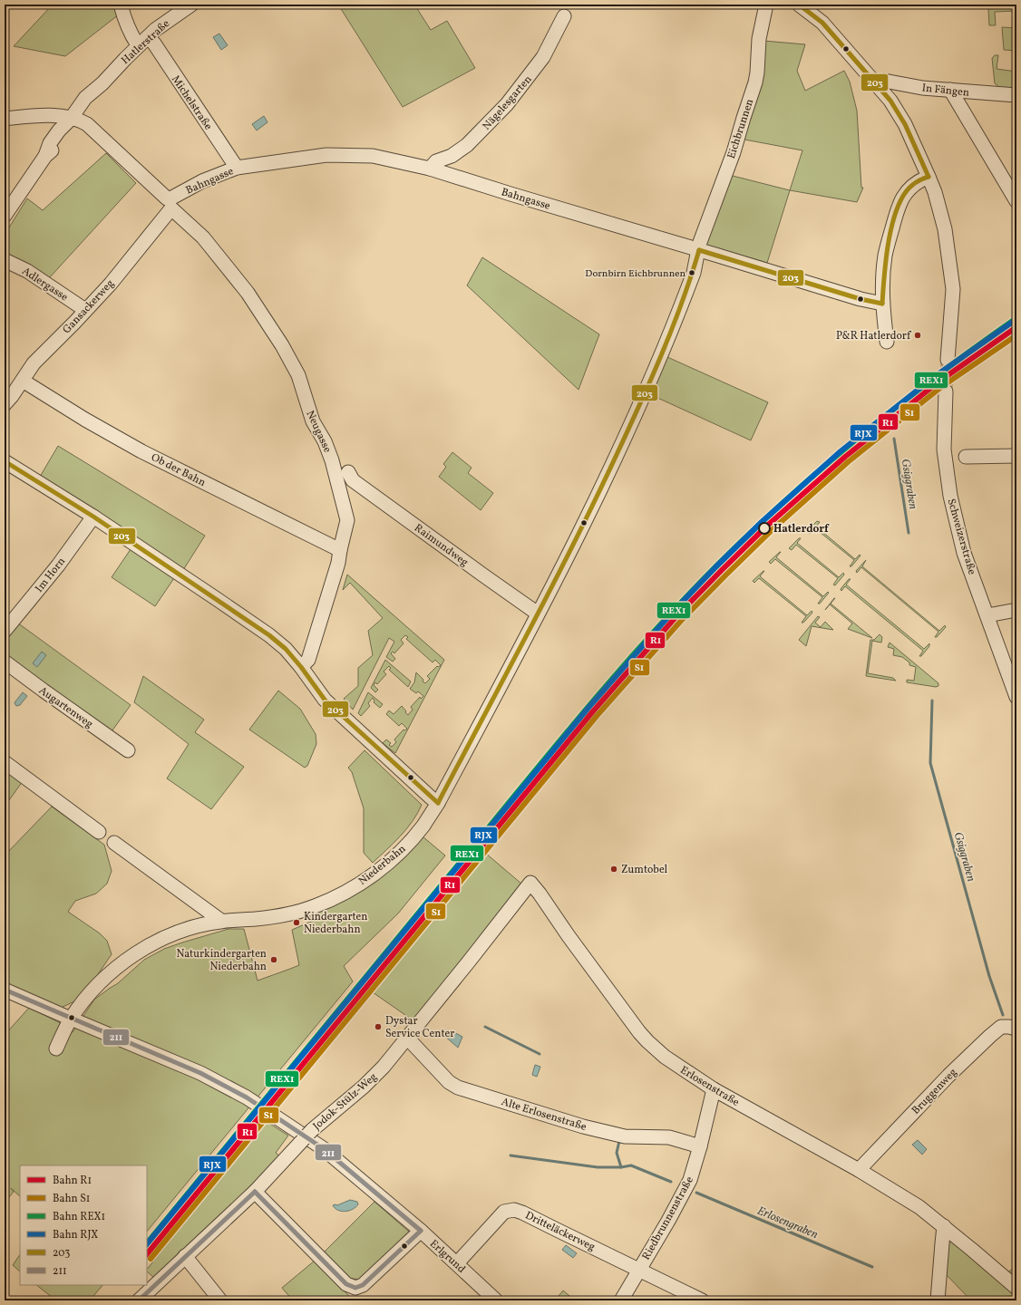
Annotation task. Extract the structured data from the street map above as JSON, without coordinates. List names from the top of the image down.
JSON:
{
  "streets": {
    "street": [
      "Hatlerstraße",
      "In Fängen",
      "Michelstraße",
      "Nägelesgarten",
      "Eichbrunnen",
      "Bahngasse",
      "Adlergasse",
      "Gansackerweg",
      "Neugasse",
      "Ob der Bahn",
      "Schweizerstraße",
      "Raimundweg",
      "Im Horn",
      "Augartenweg",
      "Niederbahn",
      "Erlosenstraße",
      "Bruggenweg",
      "Jodok-Stülz-Weg",
      "Alte Erlosenstraße",
      "Riedbrunnenstraße",
      "Dritteläckerweg",
      "Erlgrund"
    ]
  },
  "crossings": [
    ["Hatlerstraße", "Michelstraße"],
    ["Michelstraße", "Bahngasse"],
    ["Nägelesgarten", "Bahngasse"],
    ["Eichbrunnen", "Bahngasse"],
    ["Eichbrunnen", "Niederbahn"],
    ["Bahngasse", "Gansackerweg"],
    ["Bahngasse", "Neugasse"],
    ["Bahngasse", "Niederbahn"],
    ["Adlergasse", "Gansackerweg"],
    ["Gansackerweg", "Neugasse"],
    ["Gansackerweg", "Ob der Bahn"],
    ["Neugasse", "Ob der Bahn"],
    ["Raimundweg", "Niederbahn"],
    ["Niederbahn", "Erlgrund"],
    ["Erlosenstraße", "Bruggenweg"],
    ["Erlosenstraße", "Jodok-Stülz-Weg"],
    ["Erlosenstraße", "Riedbrunnenstraße"],
    ["Jodok-Stülz-Weg", "Alte Erlosenstraße"],
    ["Alte Erlosenstraße", "Riedbrunnenstraße"],
    ["Riedbrunnenstraße", "Dritteläckerweg"],
    ["Dritteläckerweg", "Erlgrund"]
  ],
  "water": ["Gsiggraben", "Erlosengraben"],
  "places": [
    "Dornbirn Eichbrunnen",
    "P&R Hatlerdorf",
    "Hatlerdorf",
    "Zumtobel",
    "Kindergarten Niederbahn",
    "Naturkindergarten Niederbahn",
    "Dystar Service Center"
  ],
  "lines": [
    "transit line 203",
    "rail line REX1",
    "rail line RJX",
    "rail line R1",
    "rail line S1",
    "transit line 211"
  ],
  "legend": [
    "Bahn R1",
    "Bahn S1",
    "Bahn REX1",
    "Bahn RJX",
    "203",
    "211"
  ]
}
